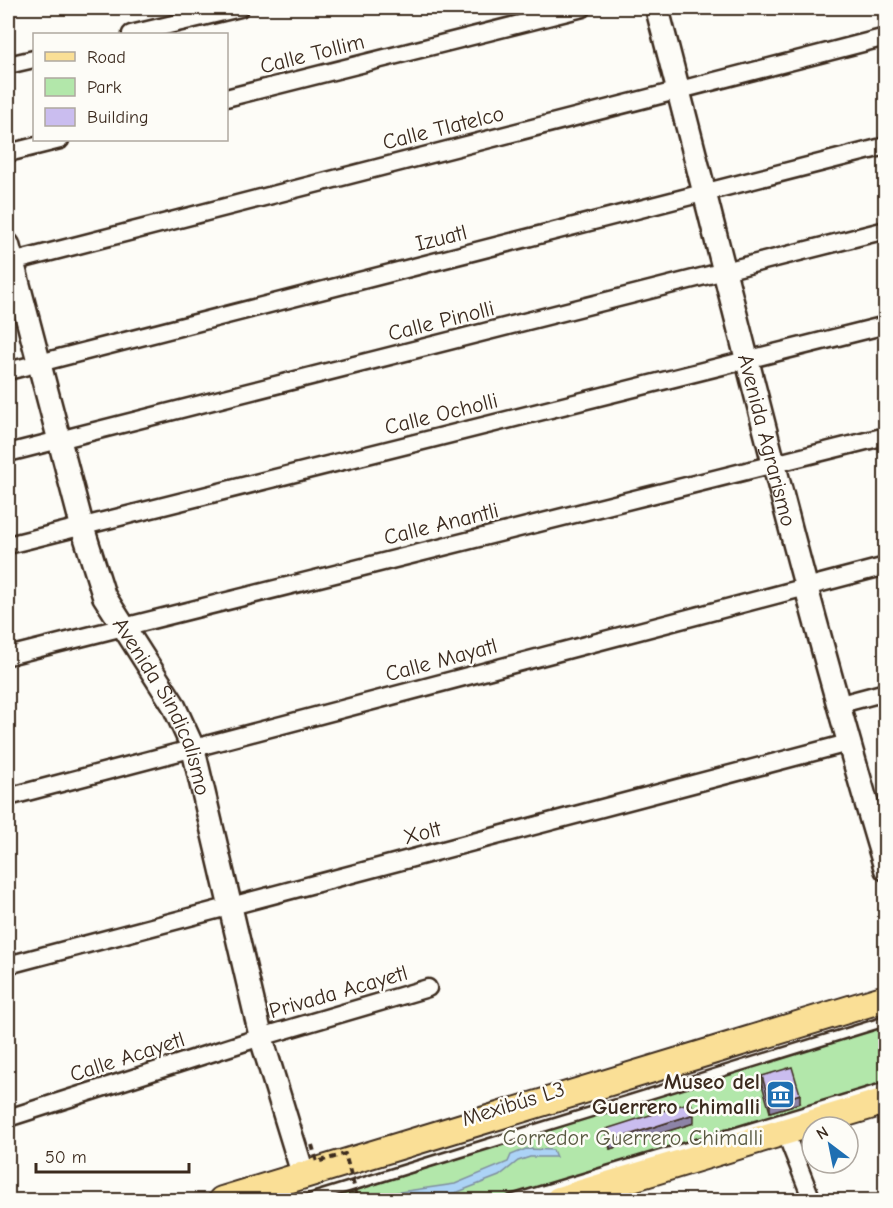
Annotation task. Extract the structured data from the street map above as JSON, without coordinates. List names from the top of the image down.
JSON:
{
  "streets": {
    "main road": ["Avenida Agrarismo", "Avenida Sindicalismo"],
    "street": [
      "Calle Tollim",
      "Calle Tlatelco",
      "Izuatl",
      "Calle Pinolli",
      "Calle Ocholli",
      "Calle Anantli",
      "Calle Mayatl",
      "Xolt",
      "Privada Acayetl",
      "Calle Acayetl"
    ],
    "lane": ["Mexibús L3"]
  },
  "crossings": [
    ["Calle Tlatelco", "Avenida Agrarismo"],
    ["Calle Tlatelco", "Avenida Sindicalismo"],
    ["Izuatl", "Avenida Agrarismo"],
    ["Izuatl", "Avenida Sindicalismo"],
    ["Calle Pinolli", "Avenida Agrarismo"],
    ["Calle Pinolli", "Avenida Sindicalismo"],
    ["Calle Ocholli", "Avenida Agrarismo"],
    ["Calle Ocholli", "Avenida Sindicalismo"],
    ["Avenida Agrarismo", "Calle Anantli"],
    ["Avenida Agrarismo", "Calle Mayatl"],
    ["Avenida Agrarismo", "Xolt"],
    ["Calle Anantli", "Avenida Sindicalismo"],
    ["Calle Mayatl", "Avenida Sindicalismo"],
    ["Avenida Sindicalismo", "Xolt"],
    ["Avenida Sindicalismo", "Privada Acayetl"],
    ["Avenida Sindicalismo", "Calle Acayetl"],
    ["Privada Acayetl", "Calle Acayetl"]
  ],
  "parks": ["Corredor Guerrero Chimalli"],
  "places": {
    "museum": ["Museo del Guerrero Chimalli"]
  },
  "legend": ["Road", "Park", "Building"],
  "scale_bar": "50 m",
  "north": "top left"
}
